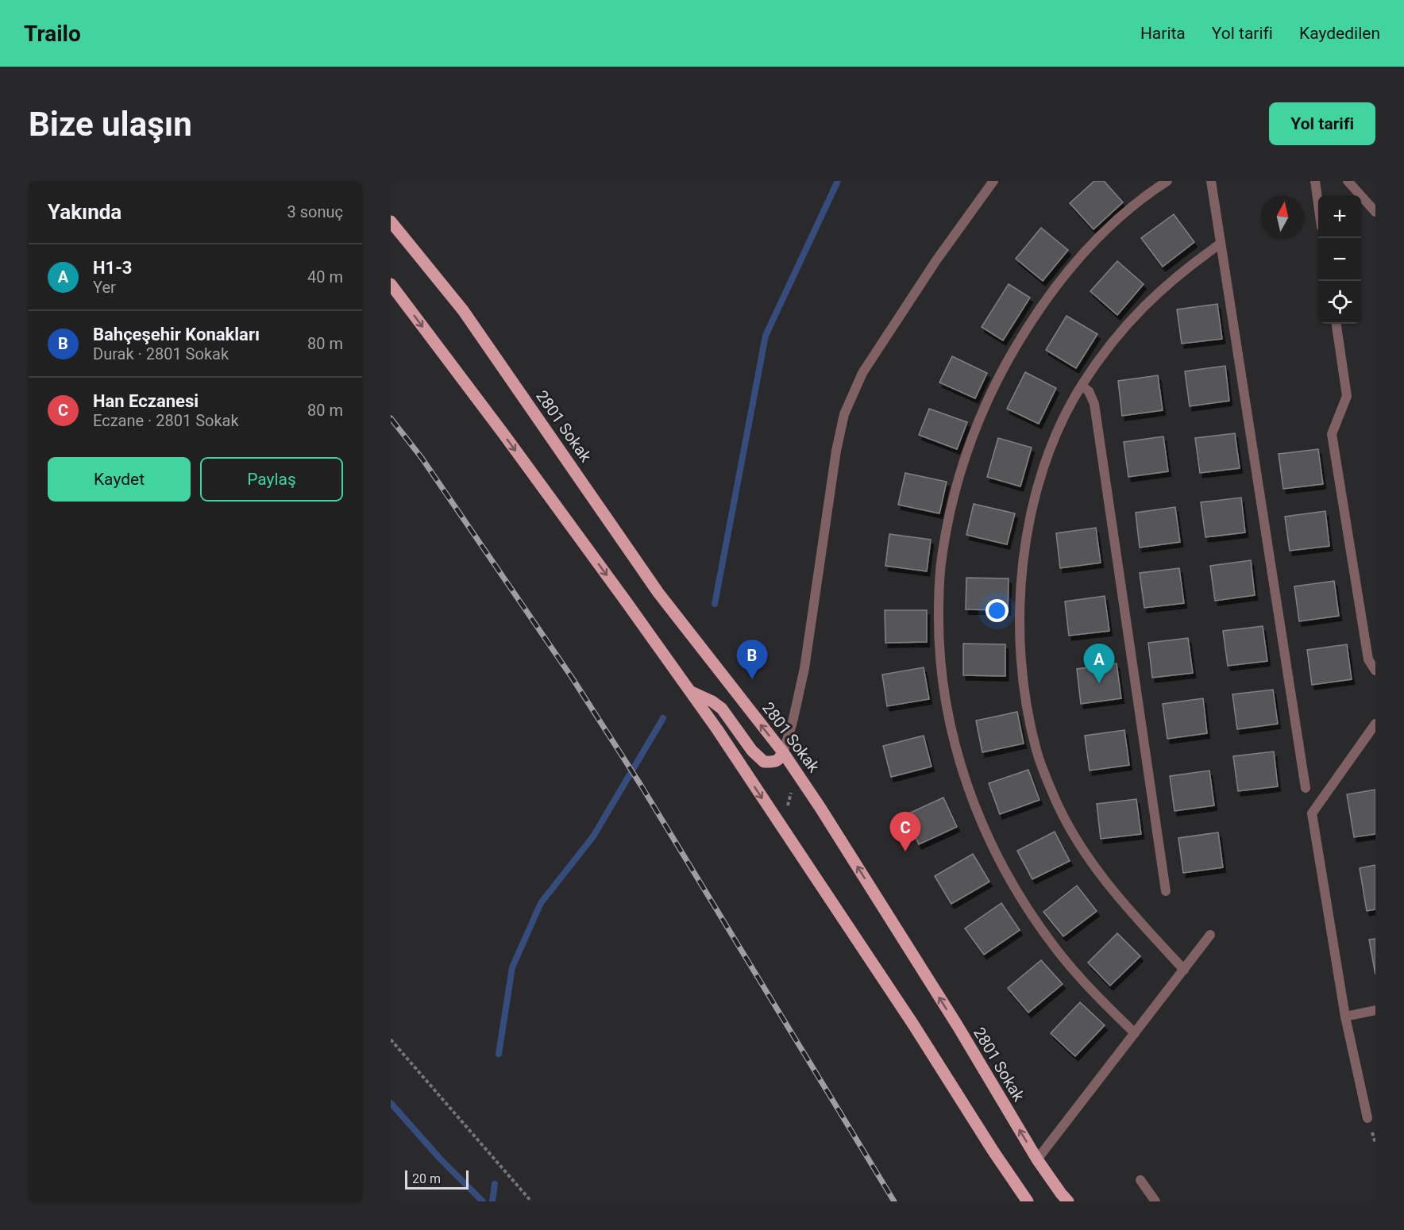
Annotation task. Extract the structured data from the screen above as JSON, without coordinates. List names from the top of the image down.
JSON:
{
  "streets": {
    "main road": ["2801 Sokak"]
  },
  "scale_bar": "20 m",
  "north": "top",
  "page": {
    "header": "Trailo",
    "nav": ["Harita", "Yol tarifi", "Kaydedilen"],
    "buttons": [
      "Yol tarifi",
      ["Kaydet", "Paylaş"]
    ],
    "title": "Bize ulaşın",
    "heading": ["Yakında", "3 sonuç"],
    "map_buttons": ["+", "−"],
    "list": [
      {
        "mark": "A",
        "name": "H1-3",
        "note": "Yer",
        "value": "40 m"
      },
      {
        "mark": "B",
        "name": "Bahçeşehir Konakları",
        "note": "Durak · 2801 Sokak",
        "value": "80 m"
      },
      {
        "mark": "C",
        "name": "Han Eczanesi",
        "note": "Eczane · 2801 Sokak",
        "value": "80 m"
      }
    ],
    "pins": ["B", "A", "C"],
    "scale": "20 m"
  }
}
